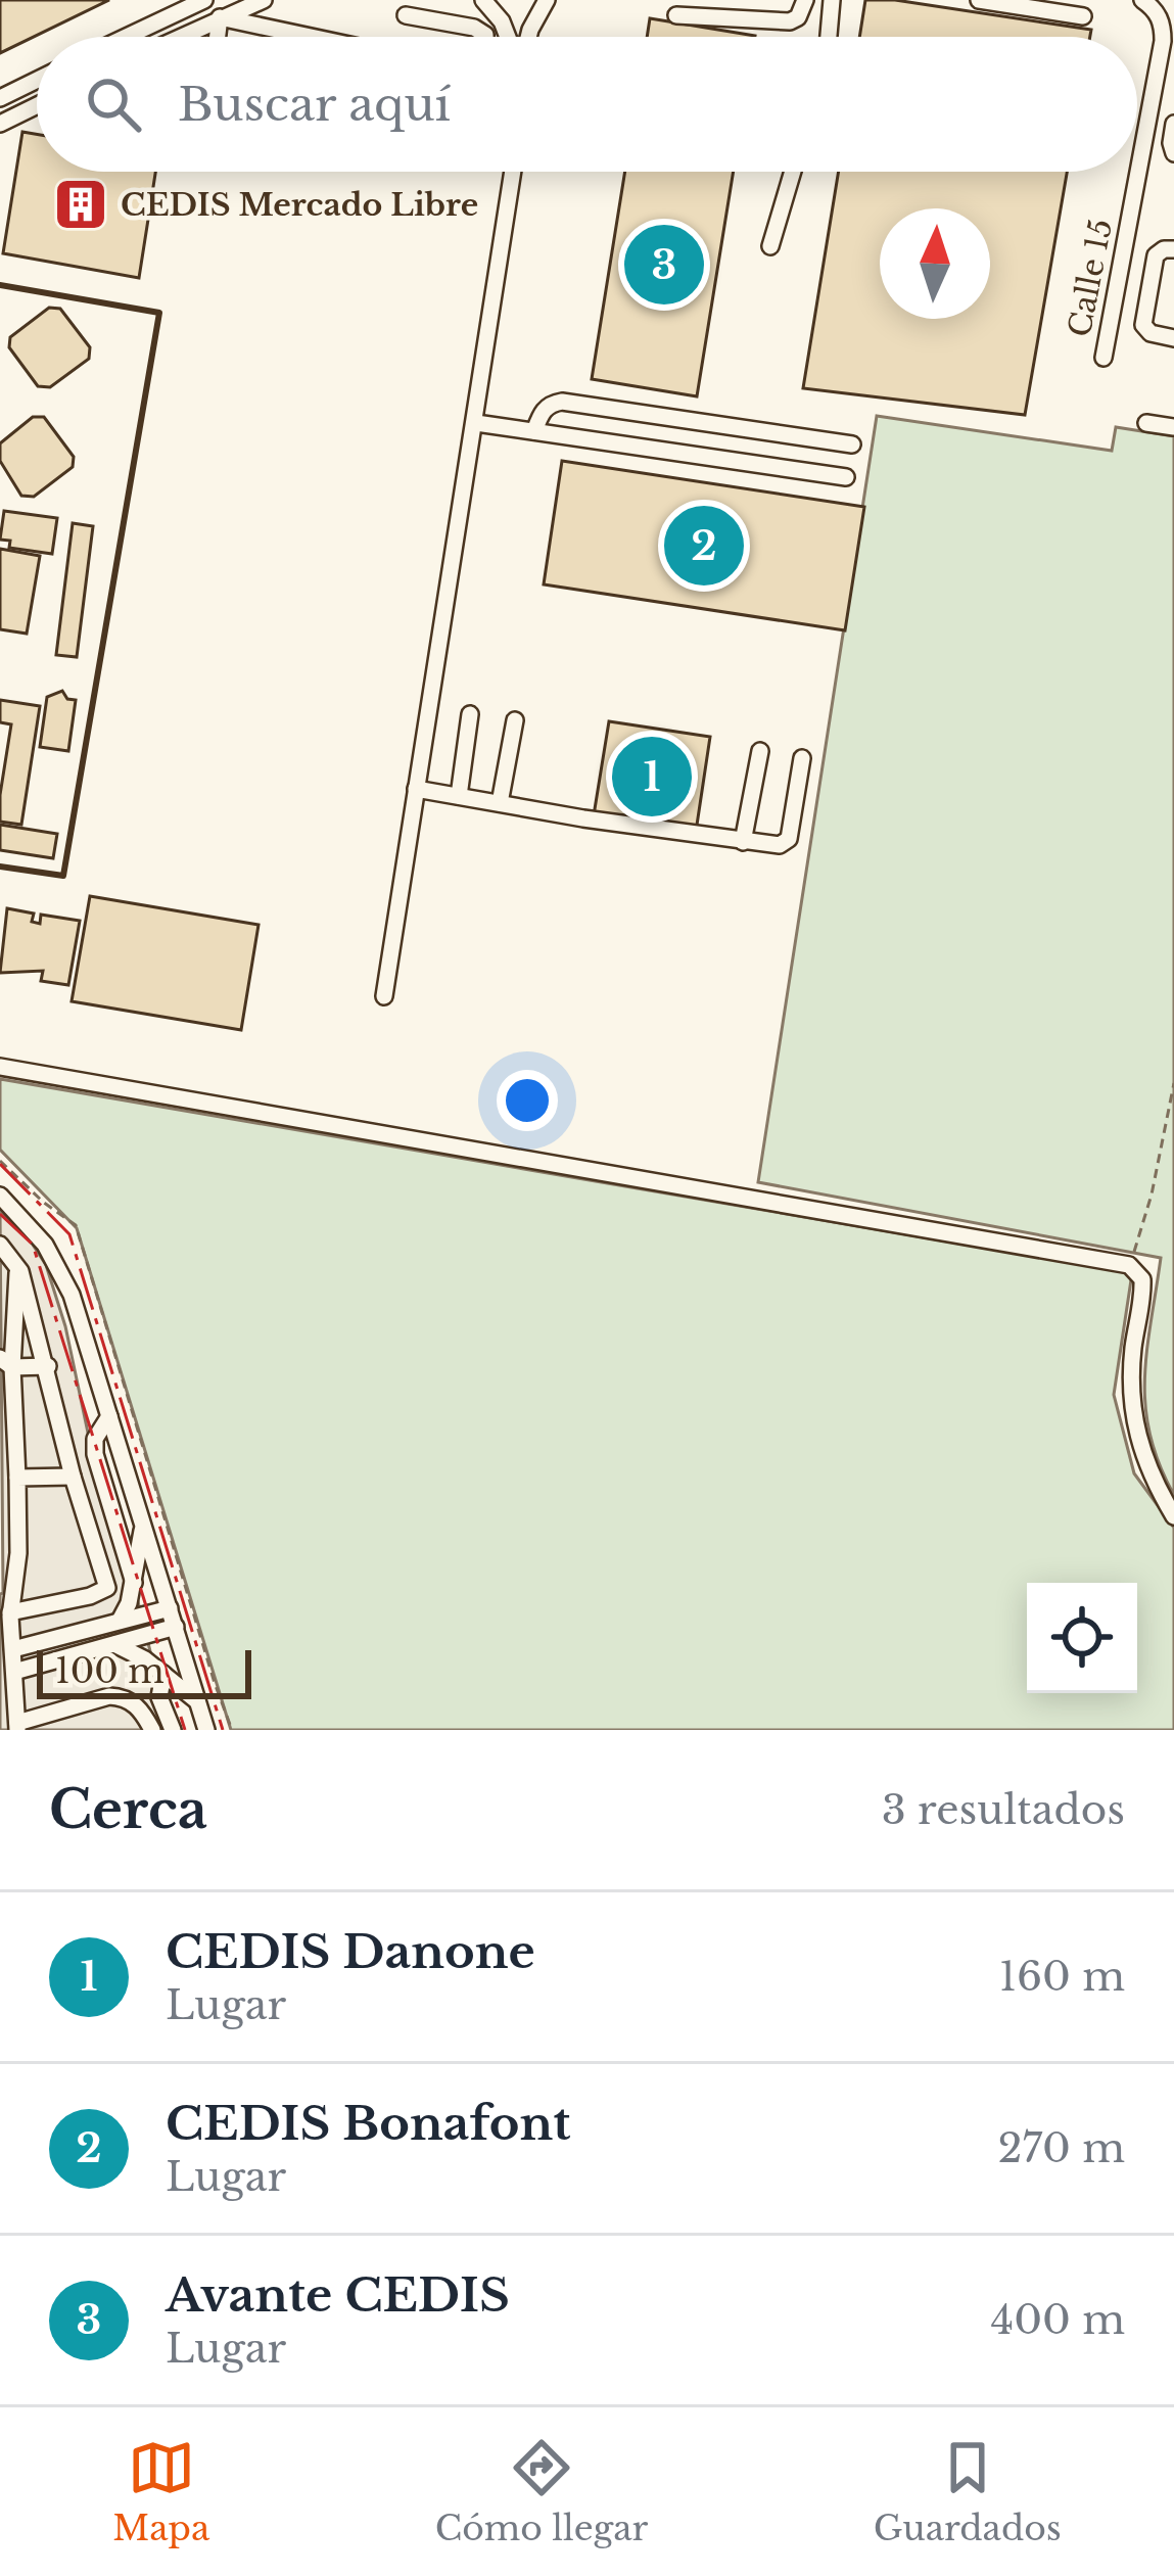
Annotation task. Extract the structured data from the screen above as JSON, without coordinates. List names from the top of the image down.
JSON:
{
  "streets": {
    "street": ["Calle 15"]
  },
  "places": {
    "building": ["CEDIS Mercado Libre"]
  },
  "scale_bar": "100 m",
  "north": "top",
  "page": {
    "search": "Buscar aquí",
    "pins": ["3", "2", "1"],
    "scale": "100 m",
    "heading": ["Cerca", "3 resultados"],
    "list": [
      {
        "mark": "1",
        "name": "CEDIS Danone",
        "note": "Lugar",
        "value": "160 m"
      },
      {
        "mark": "2",
        "name": "CEDIS Bonafont",
        "note": "Lugar",
        "value": "270 m"
      },
      {
        "mark": "3",
        "name": "Avante CEDIS",
        "note": "Lugar",
        "value": "400 m"
      }
    ],
    "nav": ["Mapa", "Cómo llegar", "Guardados"]
  }
}
